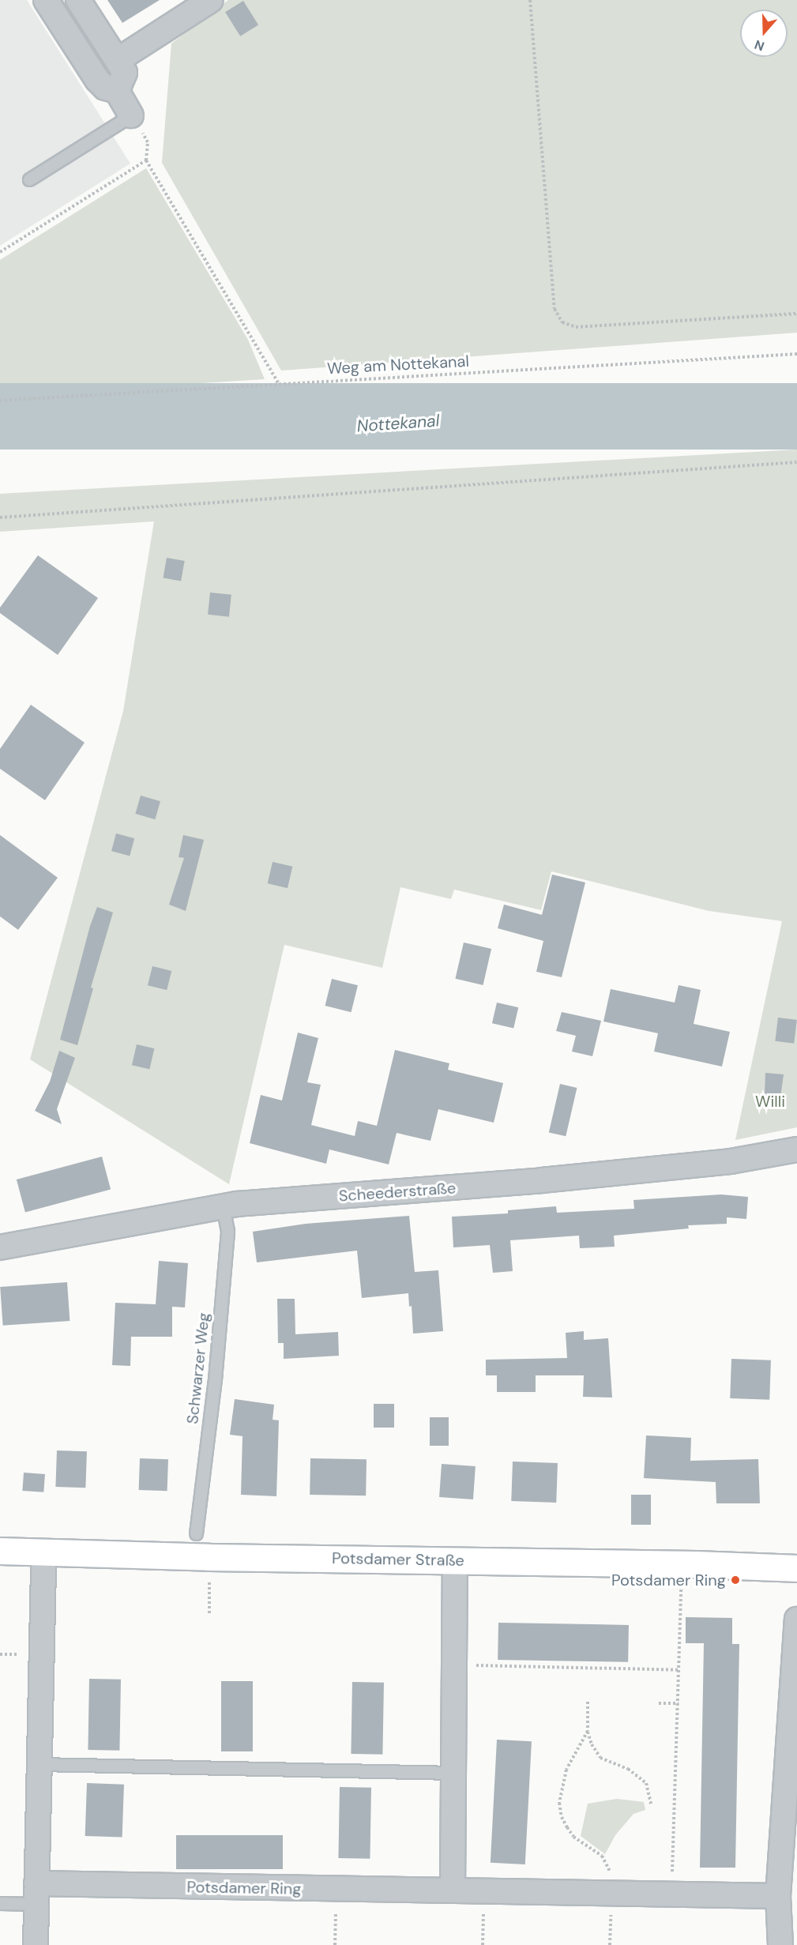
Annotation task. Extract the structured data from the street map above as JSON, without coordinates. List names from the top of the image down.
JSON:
{
  "streets": {
    "main road": ["Potsdamer Straße"],
    "street": ["Scheederstraße", "Potsdamer Ring"],
    "lane": ["Schwarzer Weg"],
    "path": ["Weg am Nottekanal"]
  },
  "crossings": [
    ["Scheederstraße", "Schwarzer Weg"]
  ],
  "water": ["Nottekanal"],
  "parks": ["Willi"],
  "places": ["Potsdamer Ring"],
  "north": "bottom"
}
